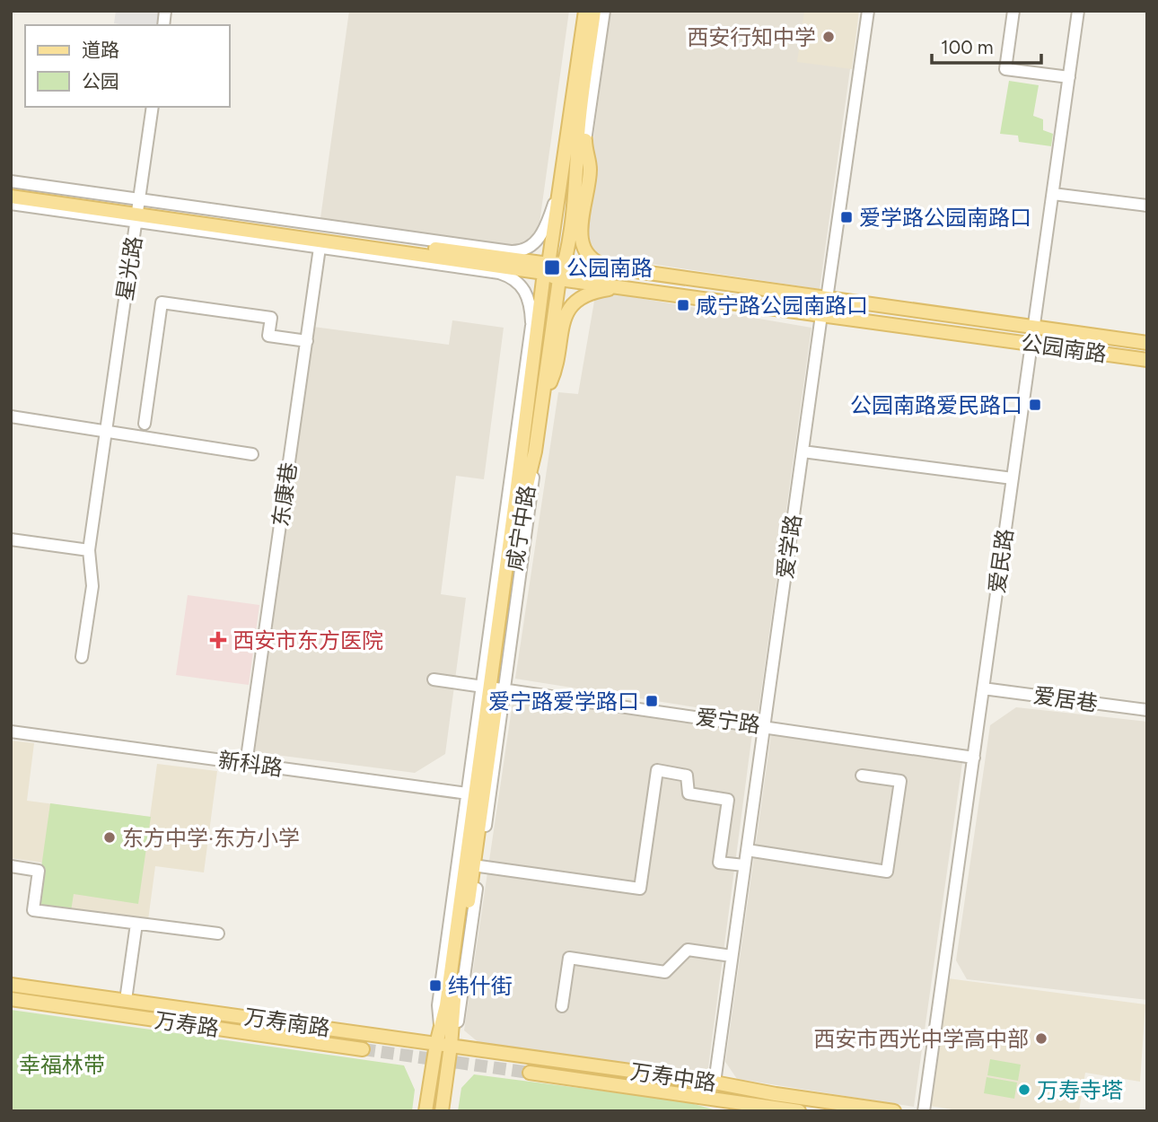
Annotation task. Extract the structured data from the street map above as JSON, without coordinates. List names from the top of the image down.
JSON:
{
  "streets": {
    "main road": [
      "公园南路",
      "咸宁中路",
      "万寿南路",
      "万寿路",
      "万寿中路"
    ],
    "street": [
      "星光路",
      "东康巷",
      "爱学路",
      "爱民路",
      "爱居巷",
      "爱宁路",
      "新科路"
    ]
  },
  "crossings": [
    ["星光路", "公园南路"],
    ["公园南路", "东康巷"],
    ["公园南路", "咸宁中路"],
    ["公园南路", "爱学路"],
    ["公园南路", "爱民路"],
    ["东康巷", "新科路"],
    ["咸宁中路", "爱宁路"],
    ["咸宁中路", "新科路"],
    ["咸宁中路", "万寿南路"],
    ["咸宁中路", "万寿中路"],
    ["爱学路", "爱宁路"],
    ["爱学路", "万寿中路"],
    ["爱民路", "爱居巷"],
    ["爱民路", "爱宁路"],
    ["万寿南路", "万寿中路"]
  ],
  "parks": ["幸福林带"],
  "places": {
    "other": [
      "西安行知中学",
      "东方中学·东方小学",
      "西安市西光中学高中部",
      "万寿寺塔"
    ],
    "transit": [
      "爱学路公园南路口",
      "公园南路",
      "咸宁路公园南路口",
      "公园南路爱民路口",
      "爱宁路爱学路口",
      "纬什街"
    ],
    "health": ["西安市东方医院"]
  },
  "legend": ["道路", "公园"],
  "scale_bar": "100 m"
}
